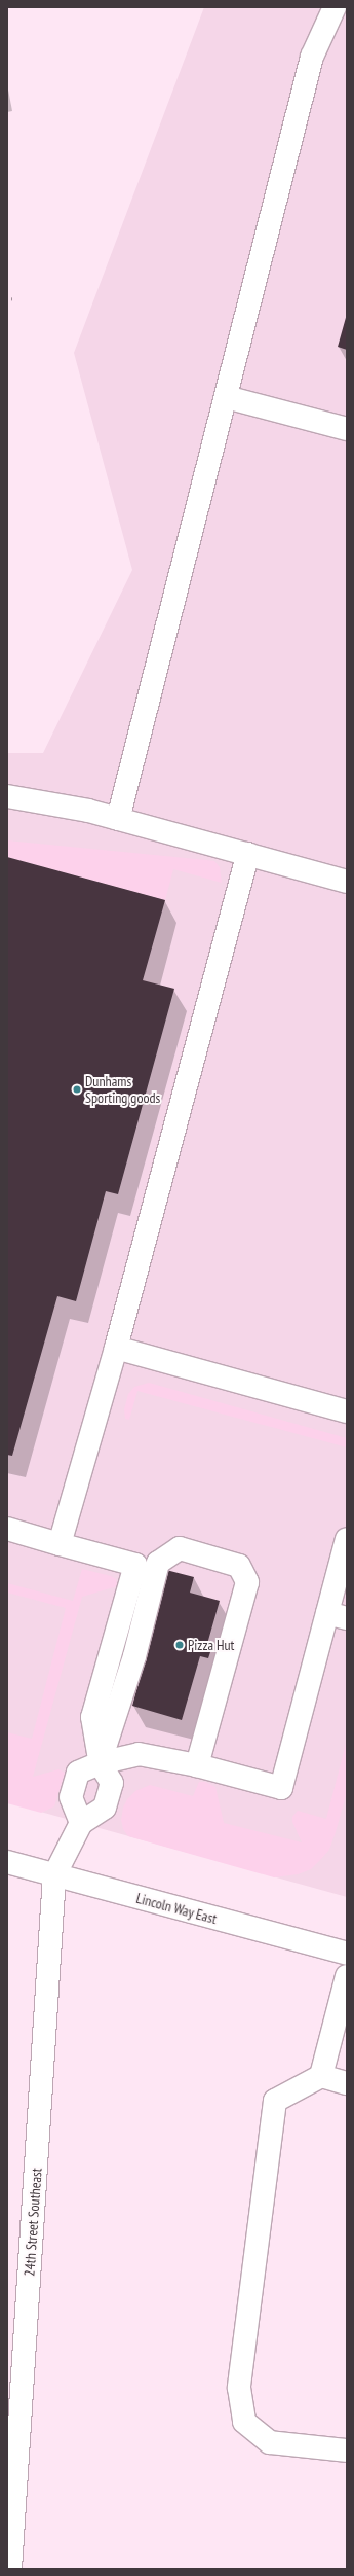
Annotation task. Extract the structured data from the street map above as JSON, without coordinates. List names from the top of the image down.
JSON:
{
  "streets": {
    "street": ["Lincoln Way East", "24th Street Southeast"]
  },
  "crossings": [
    ["Lincoln Way East", "24th Street Southeast"]
  ],
  "places": ["Dunhams Sporting goods", "Pizza Hut"]
}
